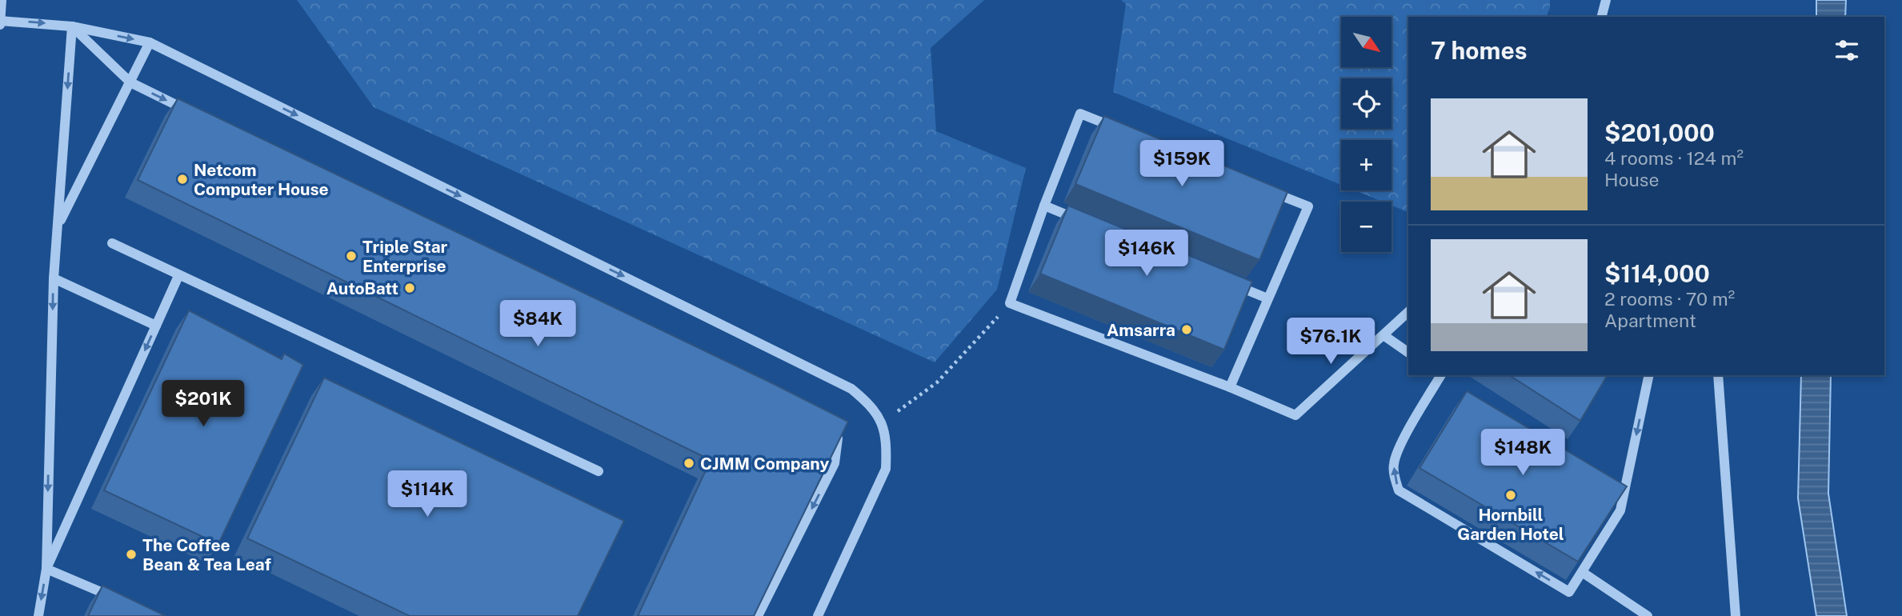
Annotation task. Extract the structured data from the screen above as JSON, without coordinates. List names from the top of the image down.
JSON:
{
  "places": [
    "Netcom Computer House",
    "Triple Star Enterprise",
    "AutoBatt",
    "Amsarra",
    "CJMM Company",
    "Hornbill Garden Hotel",
    "The Coffee Bean & Tea Leaf"
  ],
  "north": "bottom right",
  "page": {
    "map_buttons": ["+", "−"],
    "heading": "7 homes",
    "list": [
      {
        "name": "$201,000",
        "note": "4 rooms · 124 m² · House"
      },
      {
        "name": "$114,000",
        "note": "2 rooms · 70 m² · Apartment"
      }
    ],
    "price": [
      "$159K",
      "$146K",
      "$84K",
      "$76.1K",
      "$201K",
      "$148K",
      "$114K"
    ]
  }
}
